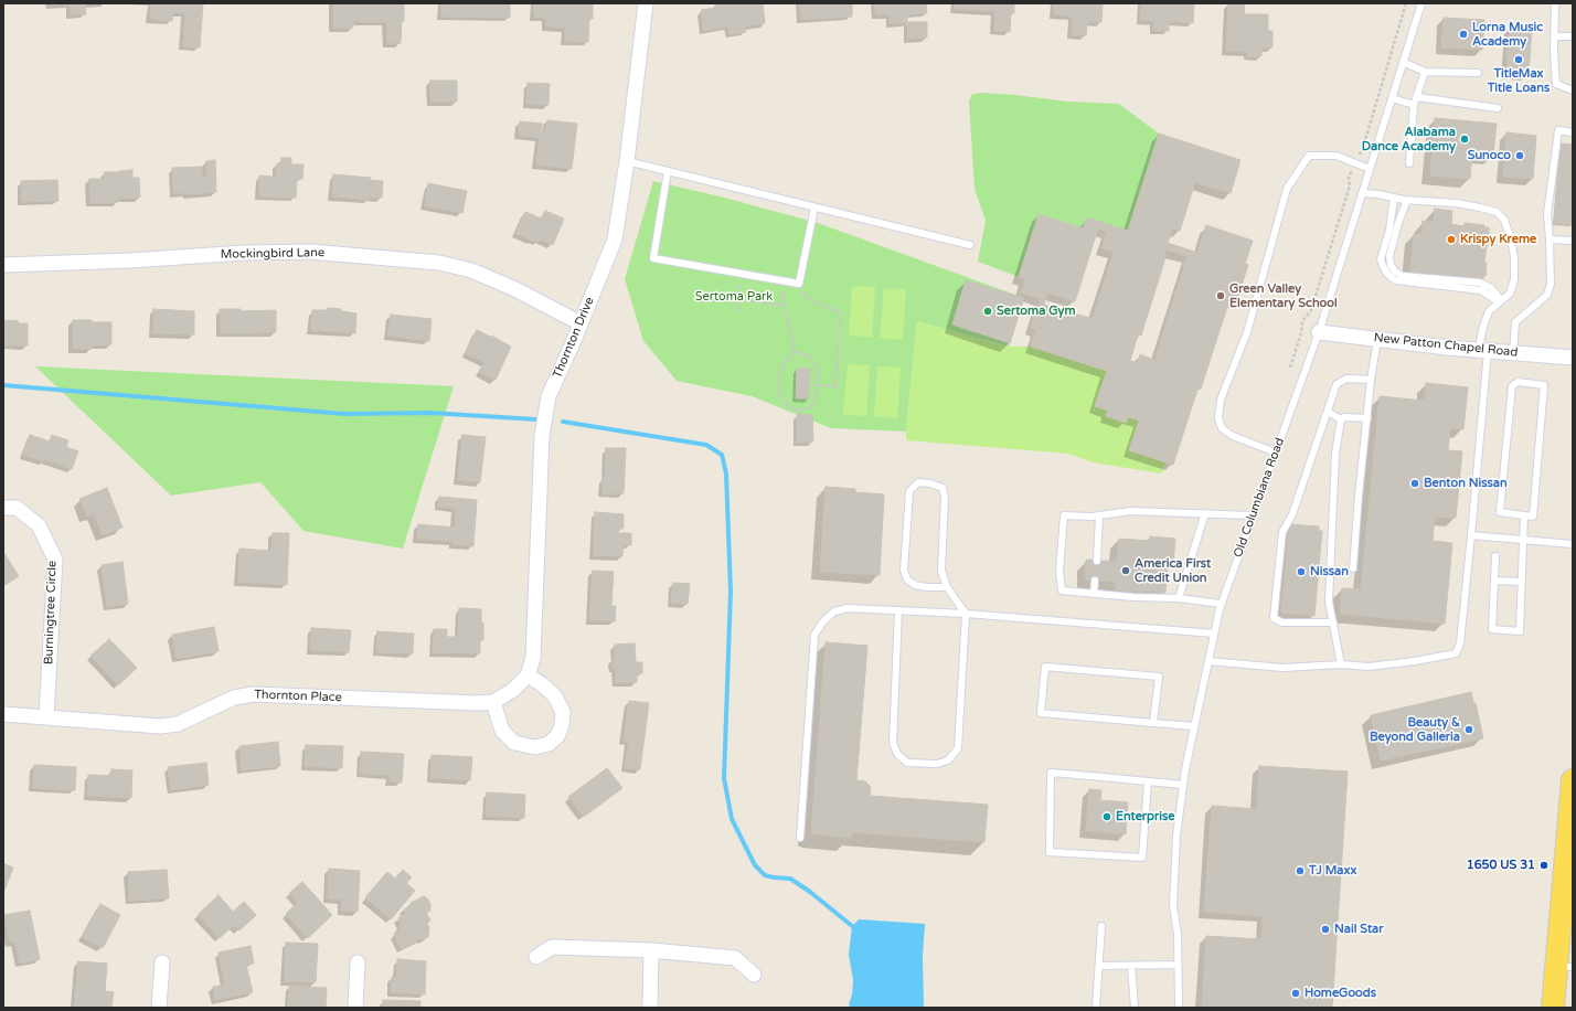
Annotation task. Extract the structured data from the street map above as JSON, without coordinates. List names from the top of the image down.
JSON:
{
  "streets": {
    "street": [
      "Mockingbird Lane",
      "Thornton Drive",
      "New Patton Chapel Road",
      "Burningtree Circle",
      "Thornton Place"
    ],
    "lane": ["Old Columbiana Road"]
  },
  "crossings": [
    ["Mockingbird Lane", "Thornton Drive"],
    ["Thornton Drive", "Thornton Place"],
    ["New Patton Chapel Road", "Old Columbiana Road"],
    ["Burningtree Circle", "Thornton Place"]
  ],
  "parks": ["Sertoma Park"],
  "places": [
    "Lorna Music Academy",
    "TitleMax Title Loans",
    "Alabama Dance Academy",
    "Sunoco",
    "Krispy Kreme",
    "Green Valley Elementary School",
    "Sertoma Gym",
    "Benton Nissan",
    "America First Credit Union",
    "Nissan",
    "Beauty & Beyond Galleria",
    "Enterprise",
    "1650 US 31",
    "TJ Maxx",
    "Nail Star",
    "HomeGoods"
  ]
}
